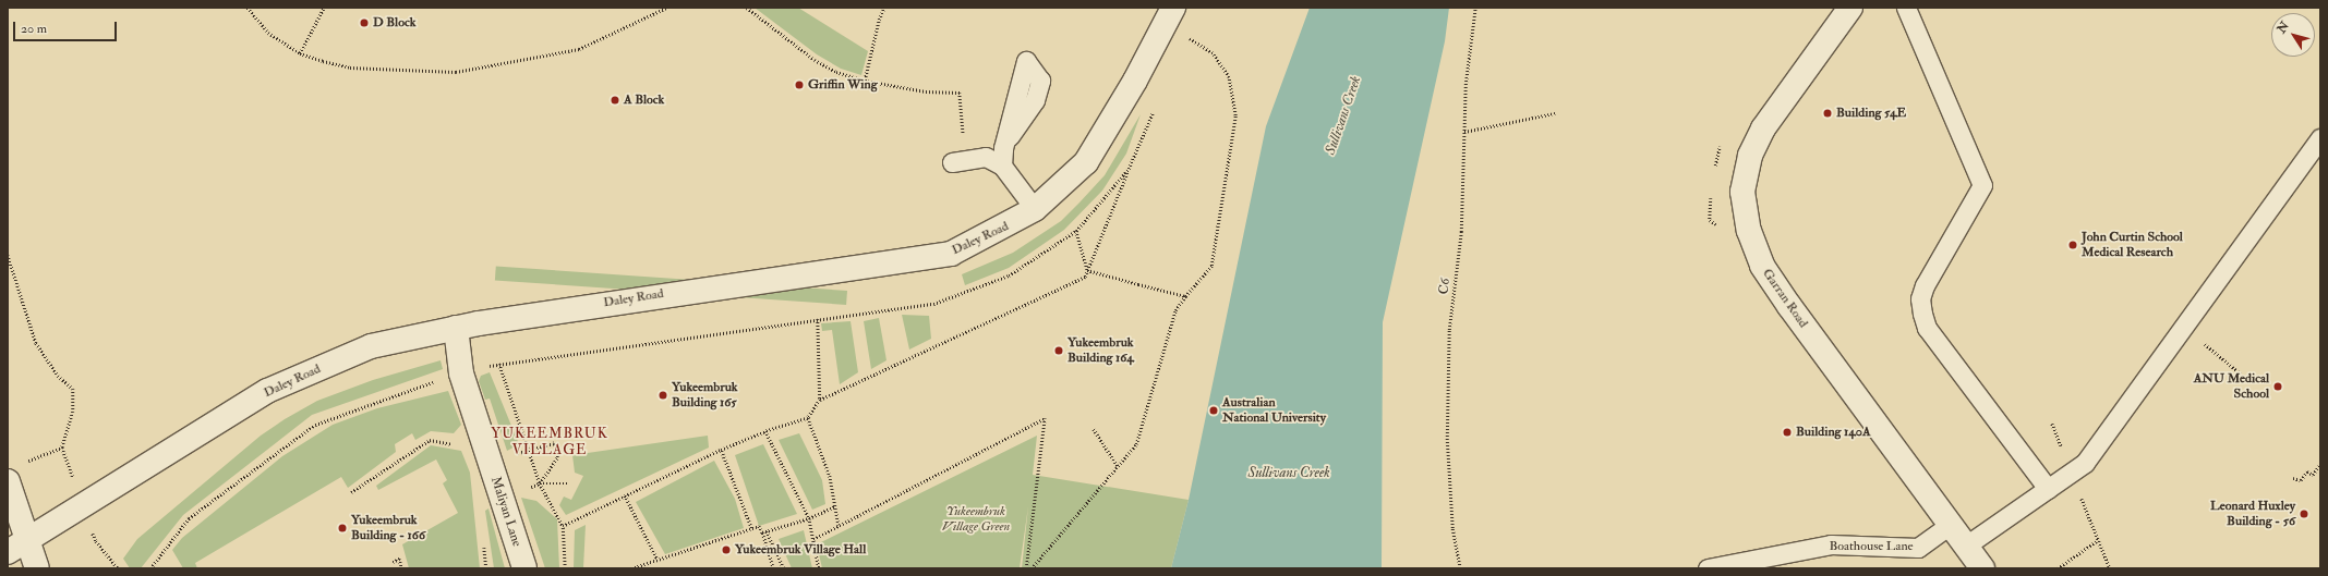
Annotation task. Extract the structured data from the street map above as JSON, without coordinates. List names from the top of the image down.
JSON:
{
  "streets": {
    "street": ["Daley Road", "Garran Road", "Maliyan Lane"],
    "lane": ["Boathouse Lane"],
    "path": ["C6"]
  },
  "crossings": [
    ["Daley Road", "Maliyan Lane"],
    ["Garran Road", "Boathouse Lane"]
  ],
  "districts": ["YUKEEMBRUK VILLAGE"],
  "water": ["Sullivans Creek"],
  "parks": ["Yukeembruk Village Green"],
  "places": [
    "D Block",
    "Griffin Wing",
    "A Block",
    "Building 54E",
    "John Curtin School Medical Research",
    "Yukeembruk Building 164",
    "ANU Medical School",
    "Yukeembruk Building 165",
    "Australian National University",
    "Building 140A",
    "Leonard Huxley Building - 56",
    "Yukeembruk Building - 166",
    "Yukeembruk Village Hall"
  ],
  "scale_bar": "20 m",
  "north": "top left"
}
